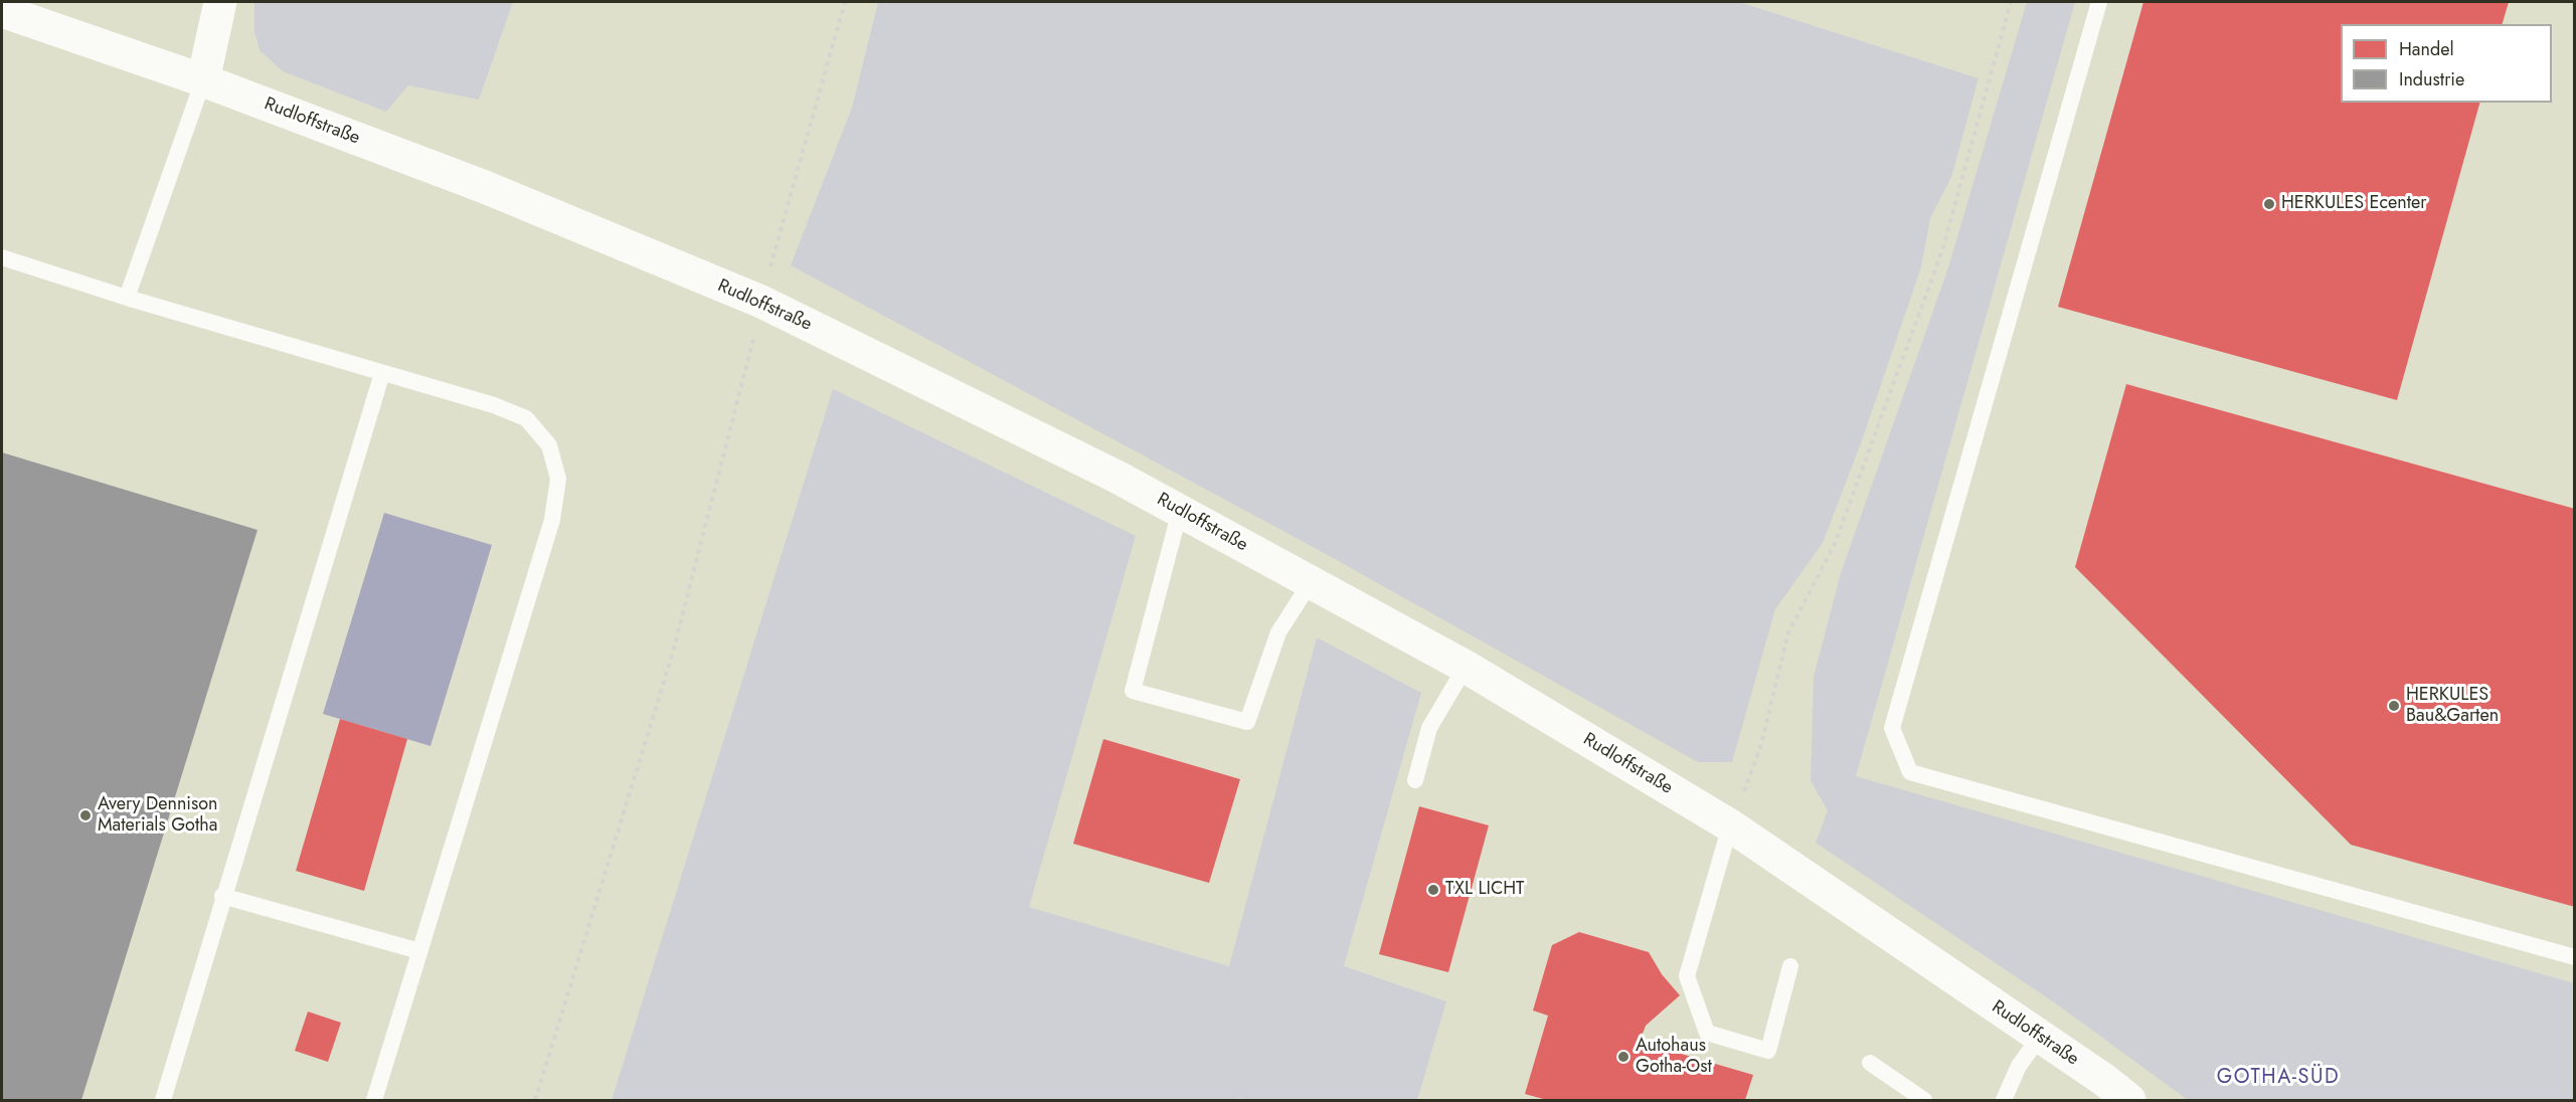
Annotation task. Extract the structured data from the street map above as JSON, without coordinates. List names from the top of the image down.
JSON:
{
  "streets": {
    "street": ["Rudloffstraße"]
  },
  "districts": ["GOTHA-SÜD"],
  "places": [
    "HERKULES Ecenter",
    "HERKULES Bau&Garten",
    "Avery Dennison Materials Gotha",
    "TXL LICHT",
    "Autohaus Gotha-Ost"
  ],
  "legend": ["Handel", "Industrie"]
}
